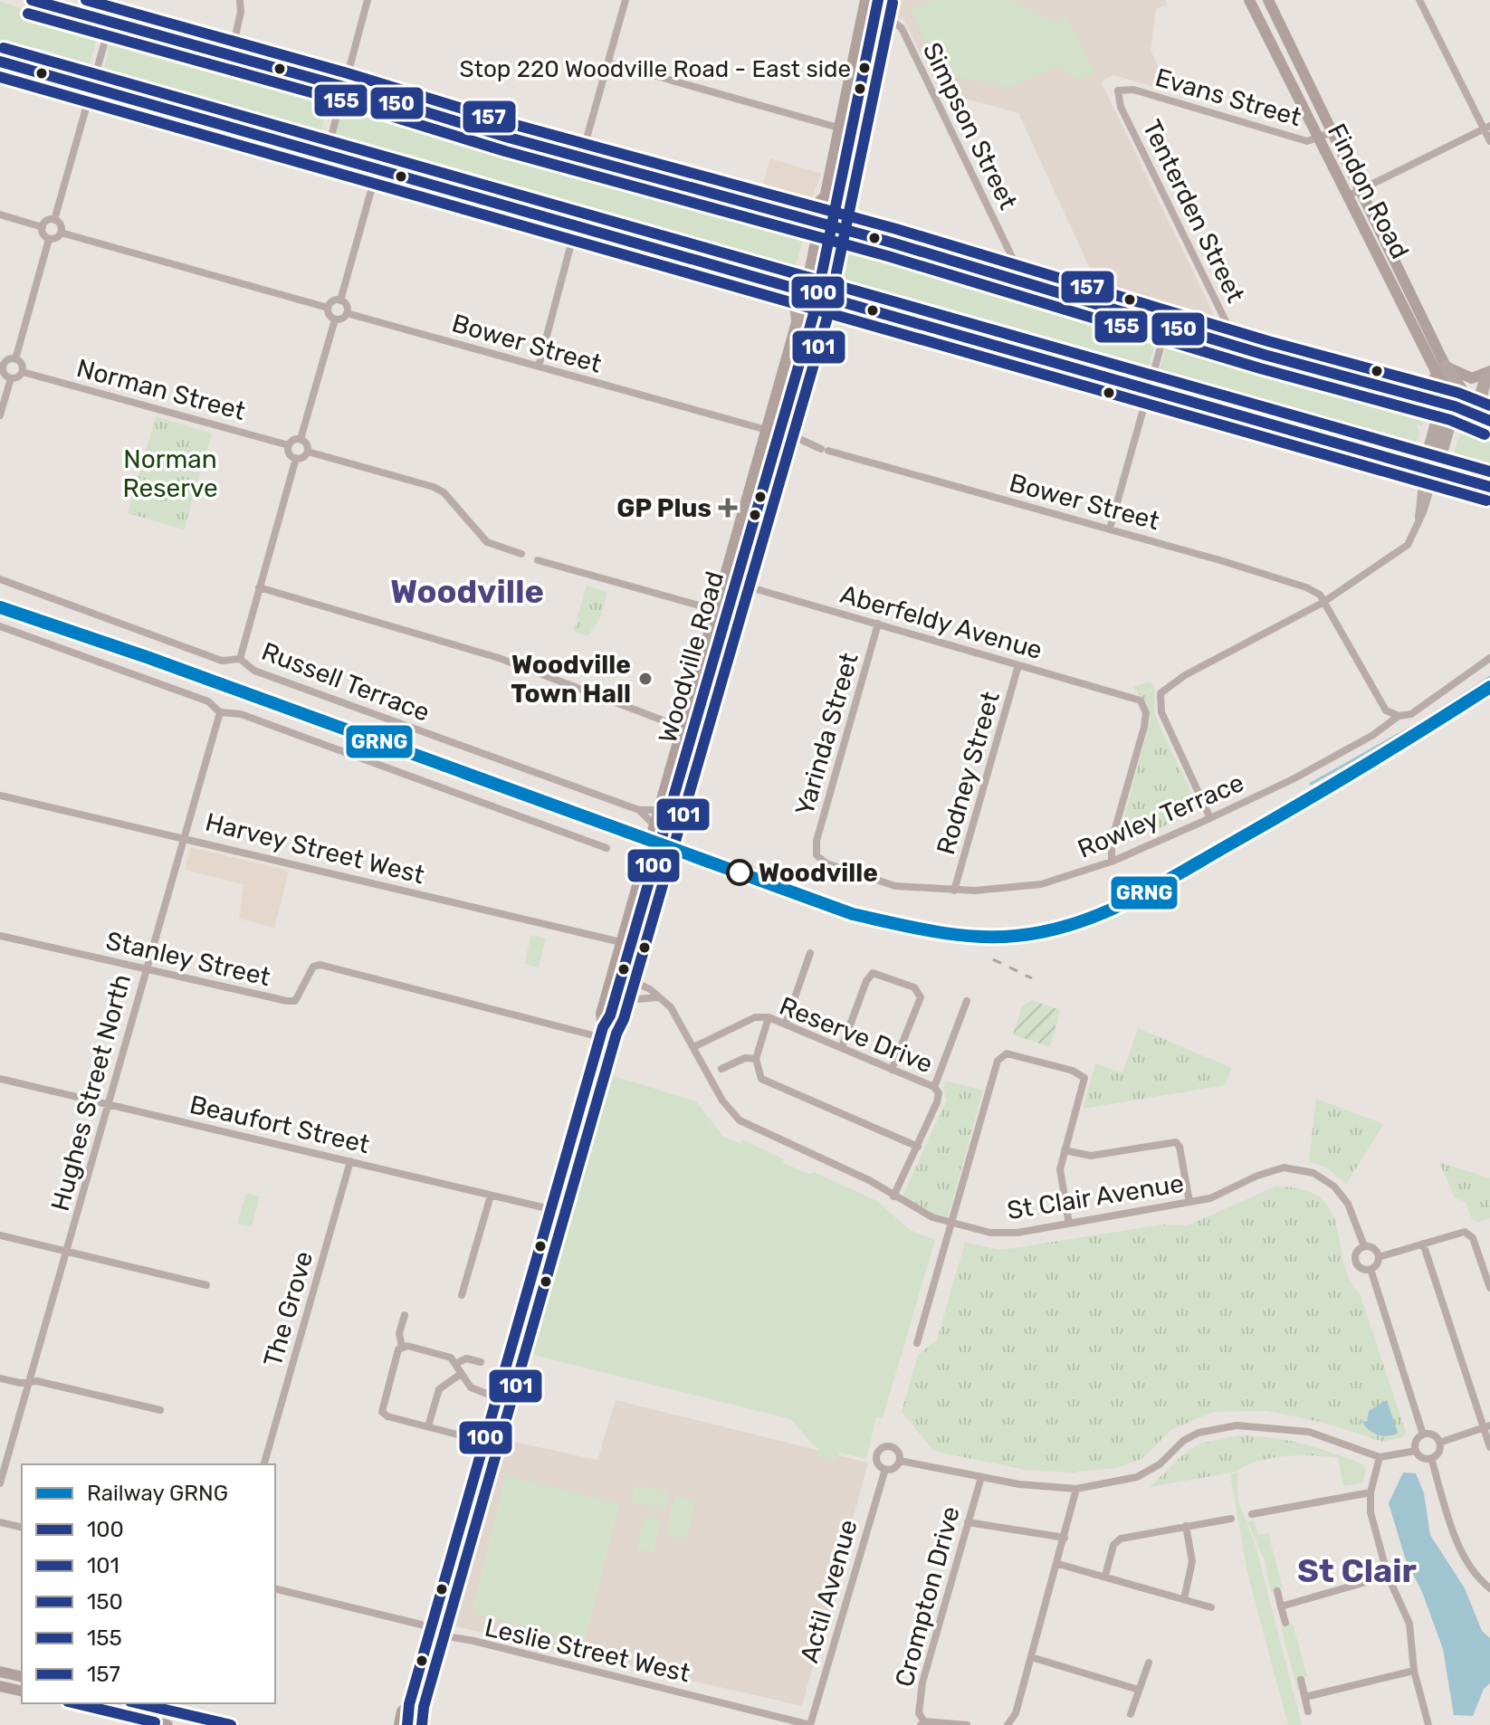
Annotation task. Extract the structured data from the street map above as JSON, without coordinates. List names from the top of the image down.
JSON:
{
  "streets": {
    "main road": ["Findon Road", "Woodville Road"],
    "street": [
      "Evans Street",
      "Simpson Street",
      "Tenterden Street",
      "Bower Street",
      "Norman Street",
      "Aberfeldy Avenue",
      "Russell Terrace",
      "Yarinda Street",
      "Rodney Street",
      "Rowley Terrace",
      "Harvey Street West",
      "Stanley Street",
      "Reserve Drive",
      "Hughes Street North",
      "Beaufort Street",
      "St Clair Avenue",
      "The Grove",
      "Actil Avenue",
      "Crompton Drive",
      "Leslie Street West"
    ]
  },
  "crossings": [
    ["Evans Street", "Findon Road"],
    ["Evans Street", "Tenterden Street"],
    ["Simpson Street", "Woodville Road"],
    ["Bower Street", "Woodville Road"],
    ["Aberfeldy Avenue", "Woodville Road"],
    ["Aberfeldy Avenue", "Yarinda Street"],
    ["Aberfeldy Avenue", "Rodney Street"],
    ["Aberfeldy Avenue", "Rowley Terrace"],
    ["Woodville Road", "Russell Terrace"],
    ["Woodville Road", "Harvey Street West"],
    ["Woodville Road", "Stanley Street"],
    ["Woodville Road", "Beaufort Street"],
    ["Woodville Road", "St Clair Avenue"],
    ["Woodville Road", "Leslie Street West"],
    ["Yarinda Street", "Rowley Terrace"],
    ["Rodney Street", "Rowley Terrace"],
    ["Harvey Street West", "Hughes Street North"],
    ["Stanley Street", "Hughes Street North"],
    ["Reserve Drive", "St Clair Avenue"],
    ["Hughes Street North", "Beaufort Street"],
    ["Beaufort Street", "The Grove"],
    ["Actil Avenue", "Leslie Street West"]
  ],
  "districts": ["Woodville", "St Clair"],
  "parks": ["Norman Reserve"],
  "places": {
    "other": ["Stop 220 Woodville Road - East side", "Woodville Town Hall", "Woodville"],
    "health": ["GP Plus"]
  },
  "lines": [
    "transit line 100",
    "transit line 150",
    "transit line 157",
    "transit line 101",
    "transit line 155",
    "rail line GRNG"
  ],
  "legend": [
    "Railway GRNG",
    "100",
    "101",
    "150",
    "155",
    "157"
  ]
}
